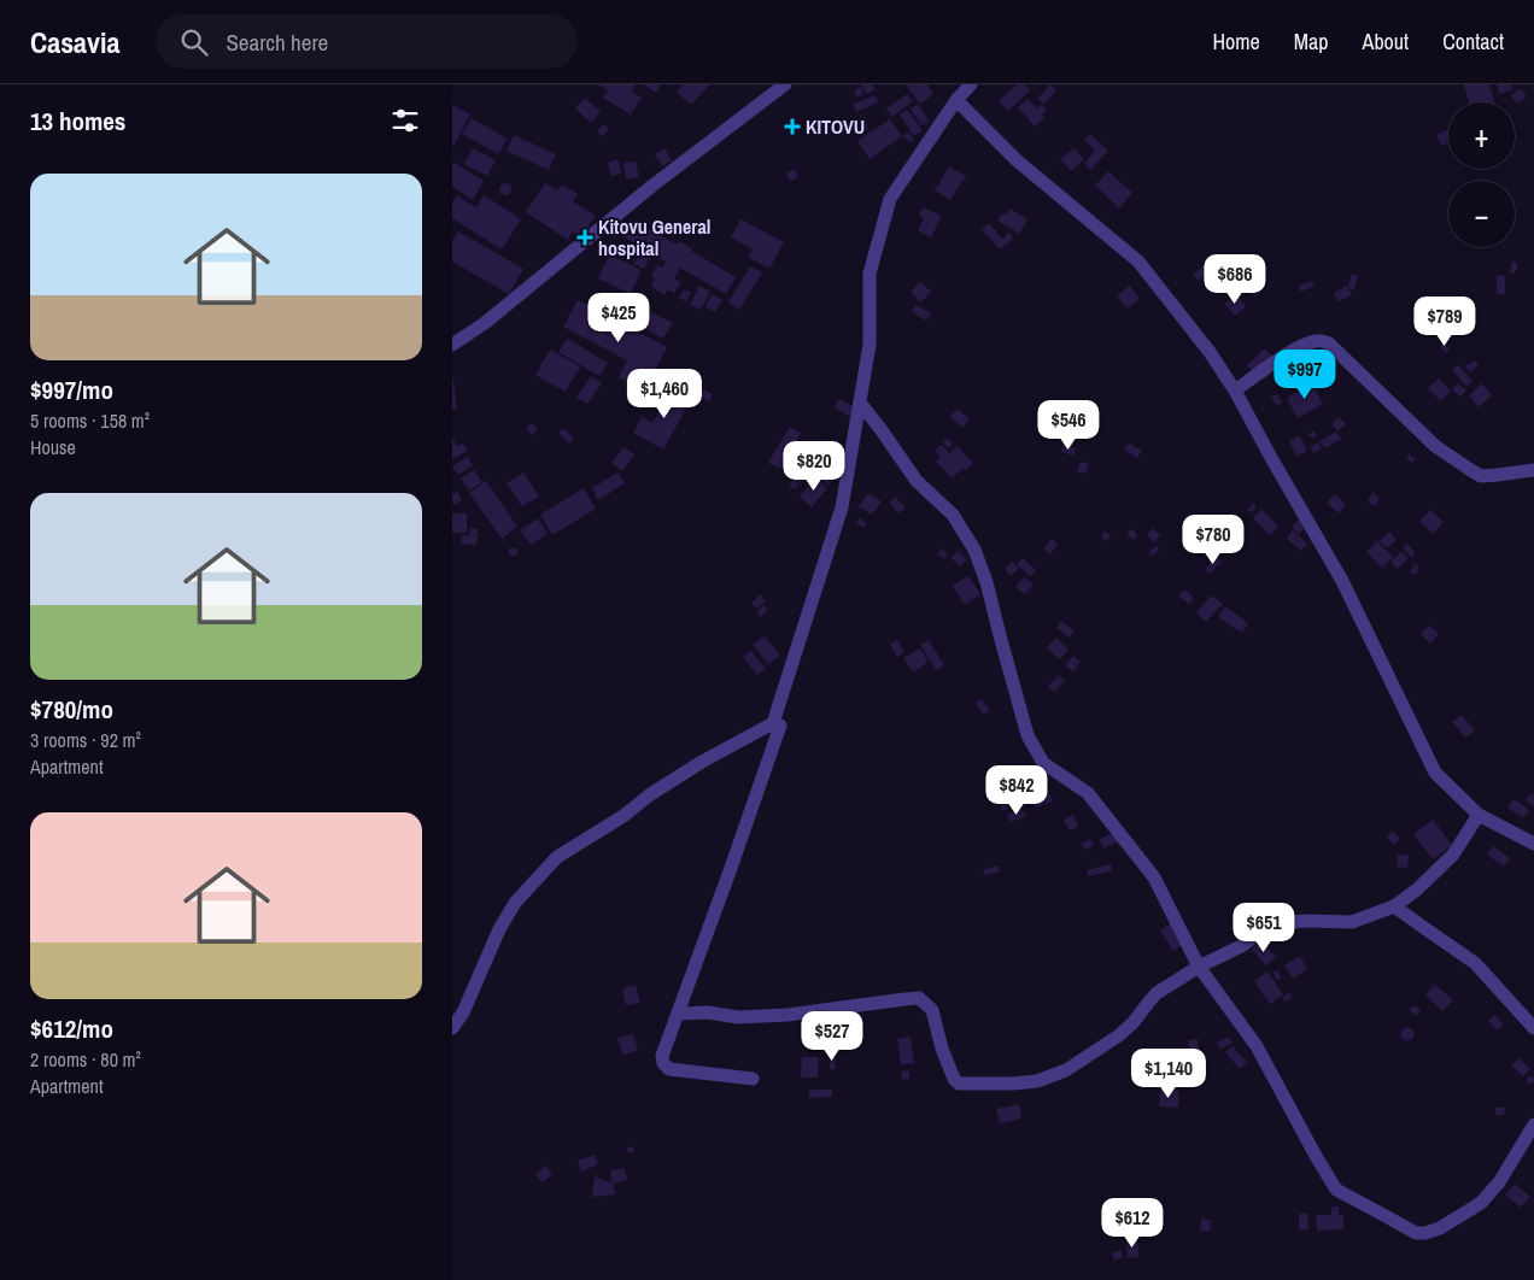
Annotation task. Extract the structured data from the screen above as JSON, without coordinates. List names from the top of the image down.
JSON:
{
  "places": {
    "health": ["KITOVU", "Kitovu General hospital"]
  },
  "page": {
    "header": "Casavia",
    "search": "Search here",
    "nav": [
      "Home",
      "Map",
      "About",
      "Contact"
    ],
    "heading": "13 homes",
    "map_buttons": ["+", "−"],
    "list": [
      {
        "name": "$997/mo",
        "note": "5 rooms · 158 m² · House"
      },
      {
        "name": "$780/mo",
        "note": "3 rooms · 92 m² · Apartment"
      },
      {
        "name": "$612/mo",
        "note": "2 rooms · 80 m² · Apartment"
      }
    ],
    "price": [
      "$686",
      "$425",
      "$789",
      "$997",
      "$1,460",
      "$546",
      "$820",
      "$780",
      "$842",
      "$651",
      "$527",
      "$1,140",
      "$612"
    ]
  }
}
